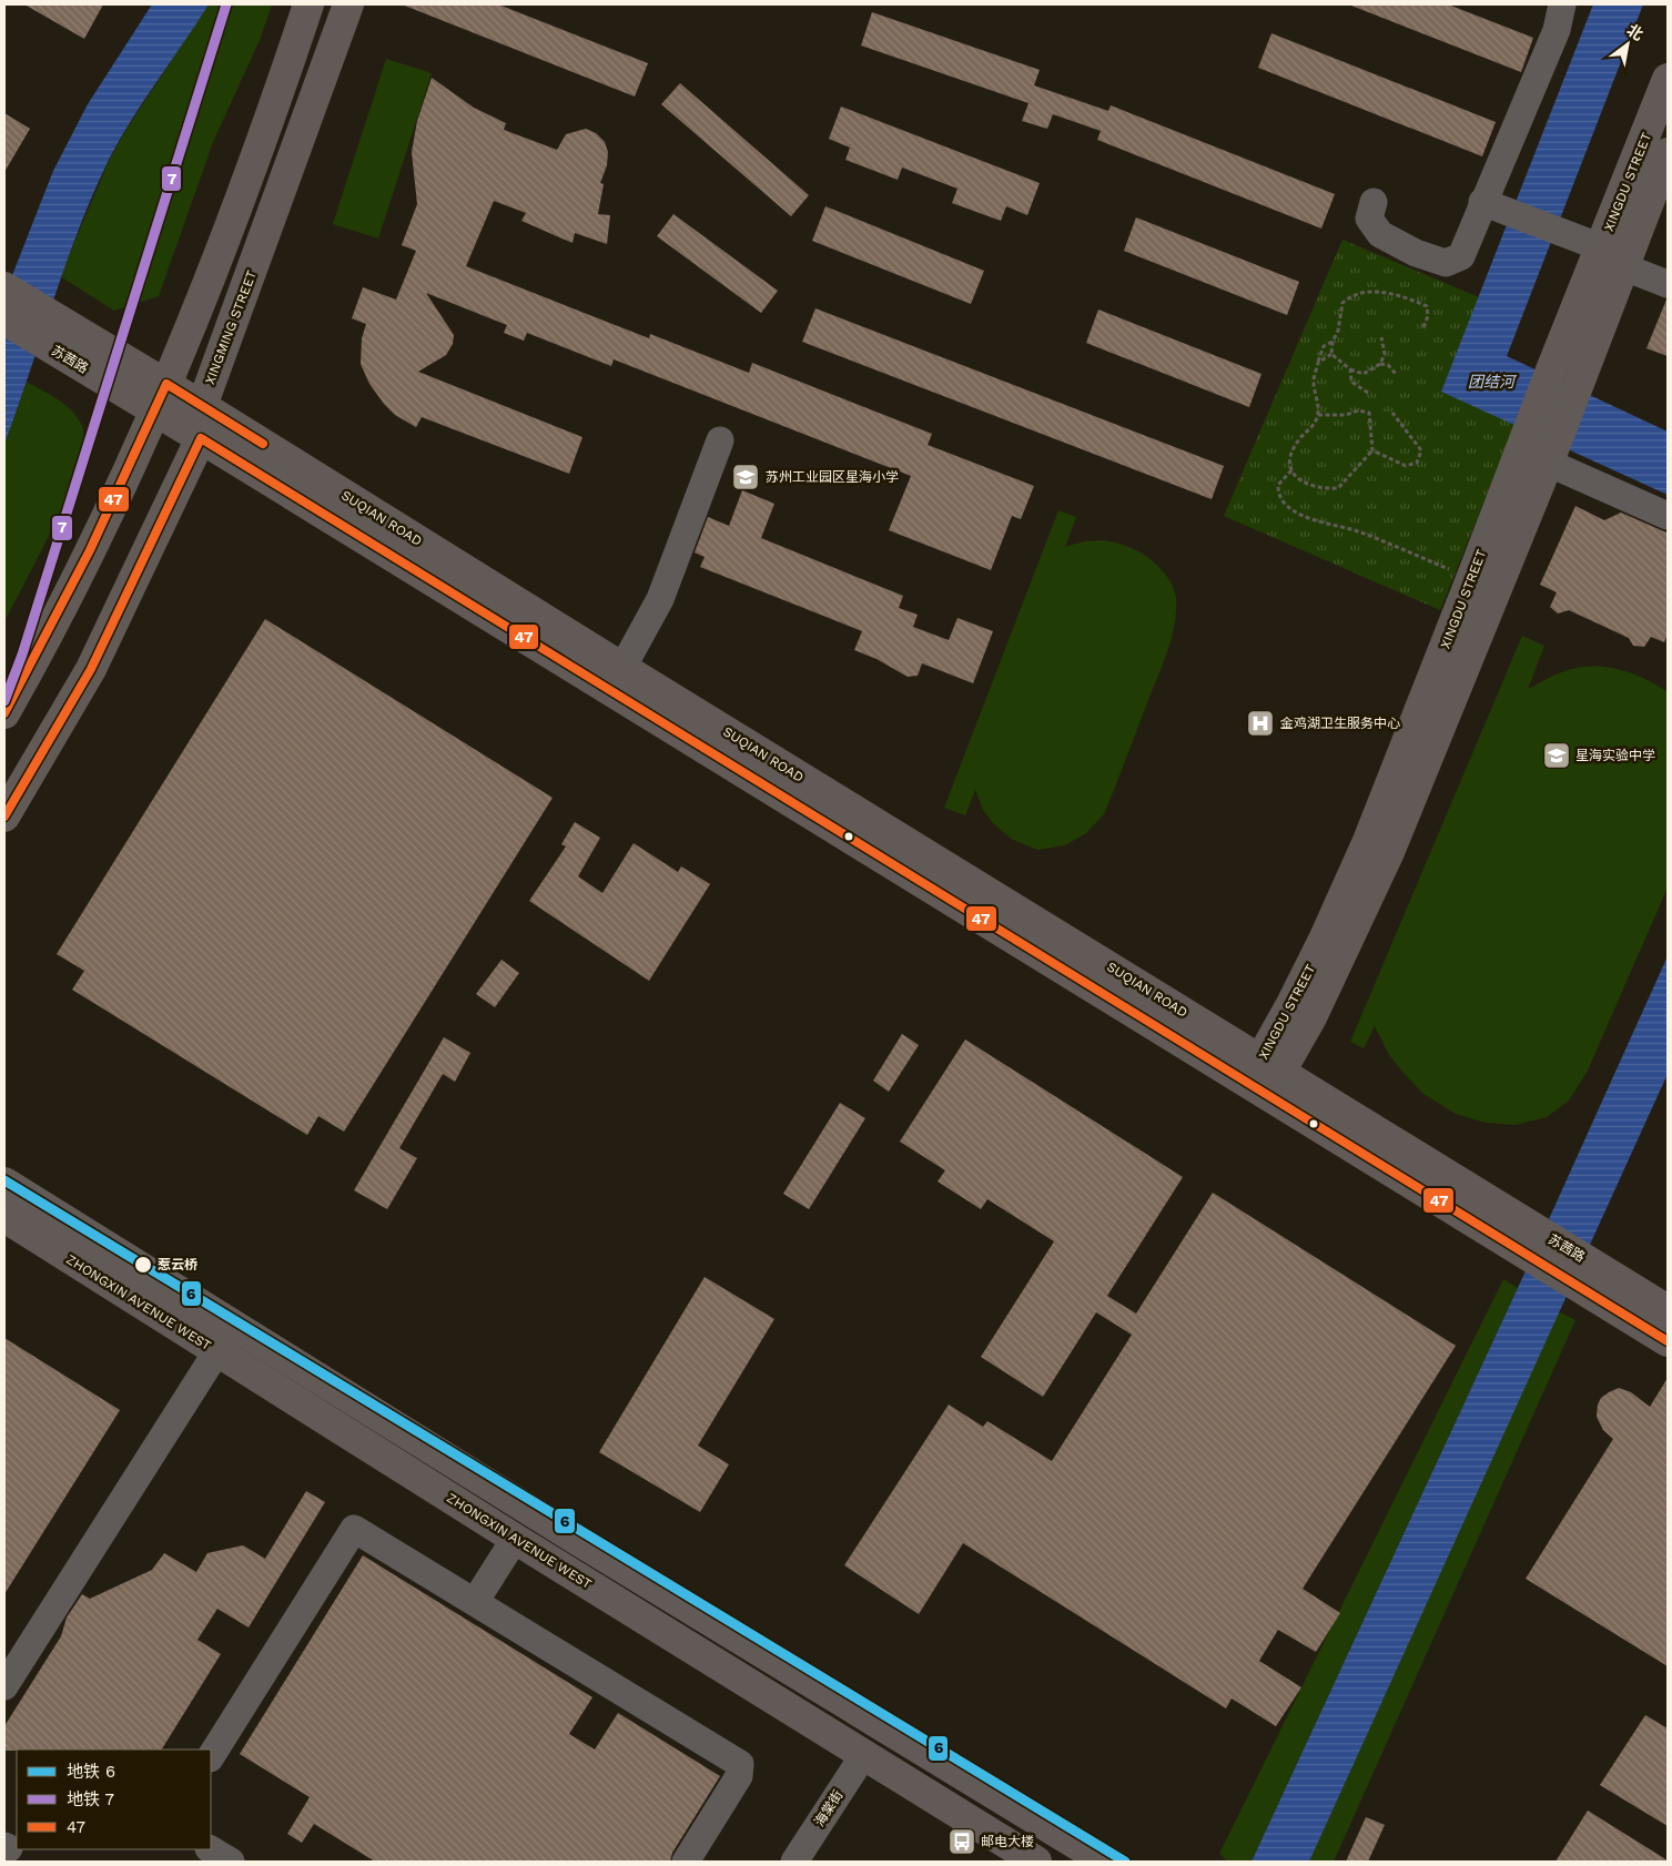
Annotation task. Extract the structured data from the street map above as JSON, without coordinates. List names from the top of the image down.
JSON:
{
  "streets": {
    "main road": [
      "XINGDU STREET",
      "XINGMING STREET",
      "苏茜路",
      "SUQIAN ROAD",
      "ZHONGXIN AVENUE WEST"
    ],
    "street": ["海棠街"]
  },
  "crossings": [
    ["XINGDU STREET", "苏茜路"],
    ["XINGDU STREET", "SUQIAN ROAD"],
    ["XINGMING STREET", "苏茜路"],
    ["XINGMING STREET", "SUQIAN ROAD"],
    ["苏茜路", "SUQIAN ROAD"],
    ["ZHONGXIN AVENUE WEST", "海棠街"]
  ],
  "water": ["团结河"],
  "places": {
    "school or university": ["苏州工业园区星海小学", "星海实验中学"],
    "hospital": ["金鸡湖卫生服务中心"],
    "other": ["惹云桥"],
    "bus stop": ["邮电大楼"]
  },
  "lines": ["metro line 7", "transit line 47", "metro line 6"],
  "legend": ["地铁 6", "地铁 7", "47"],
  "north": "top right"
}
